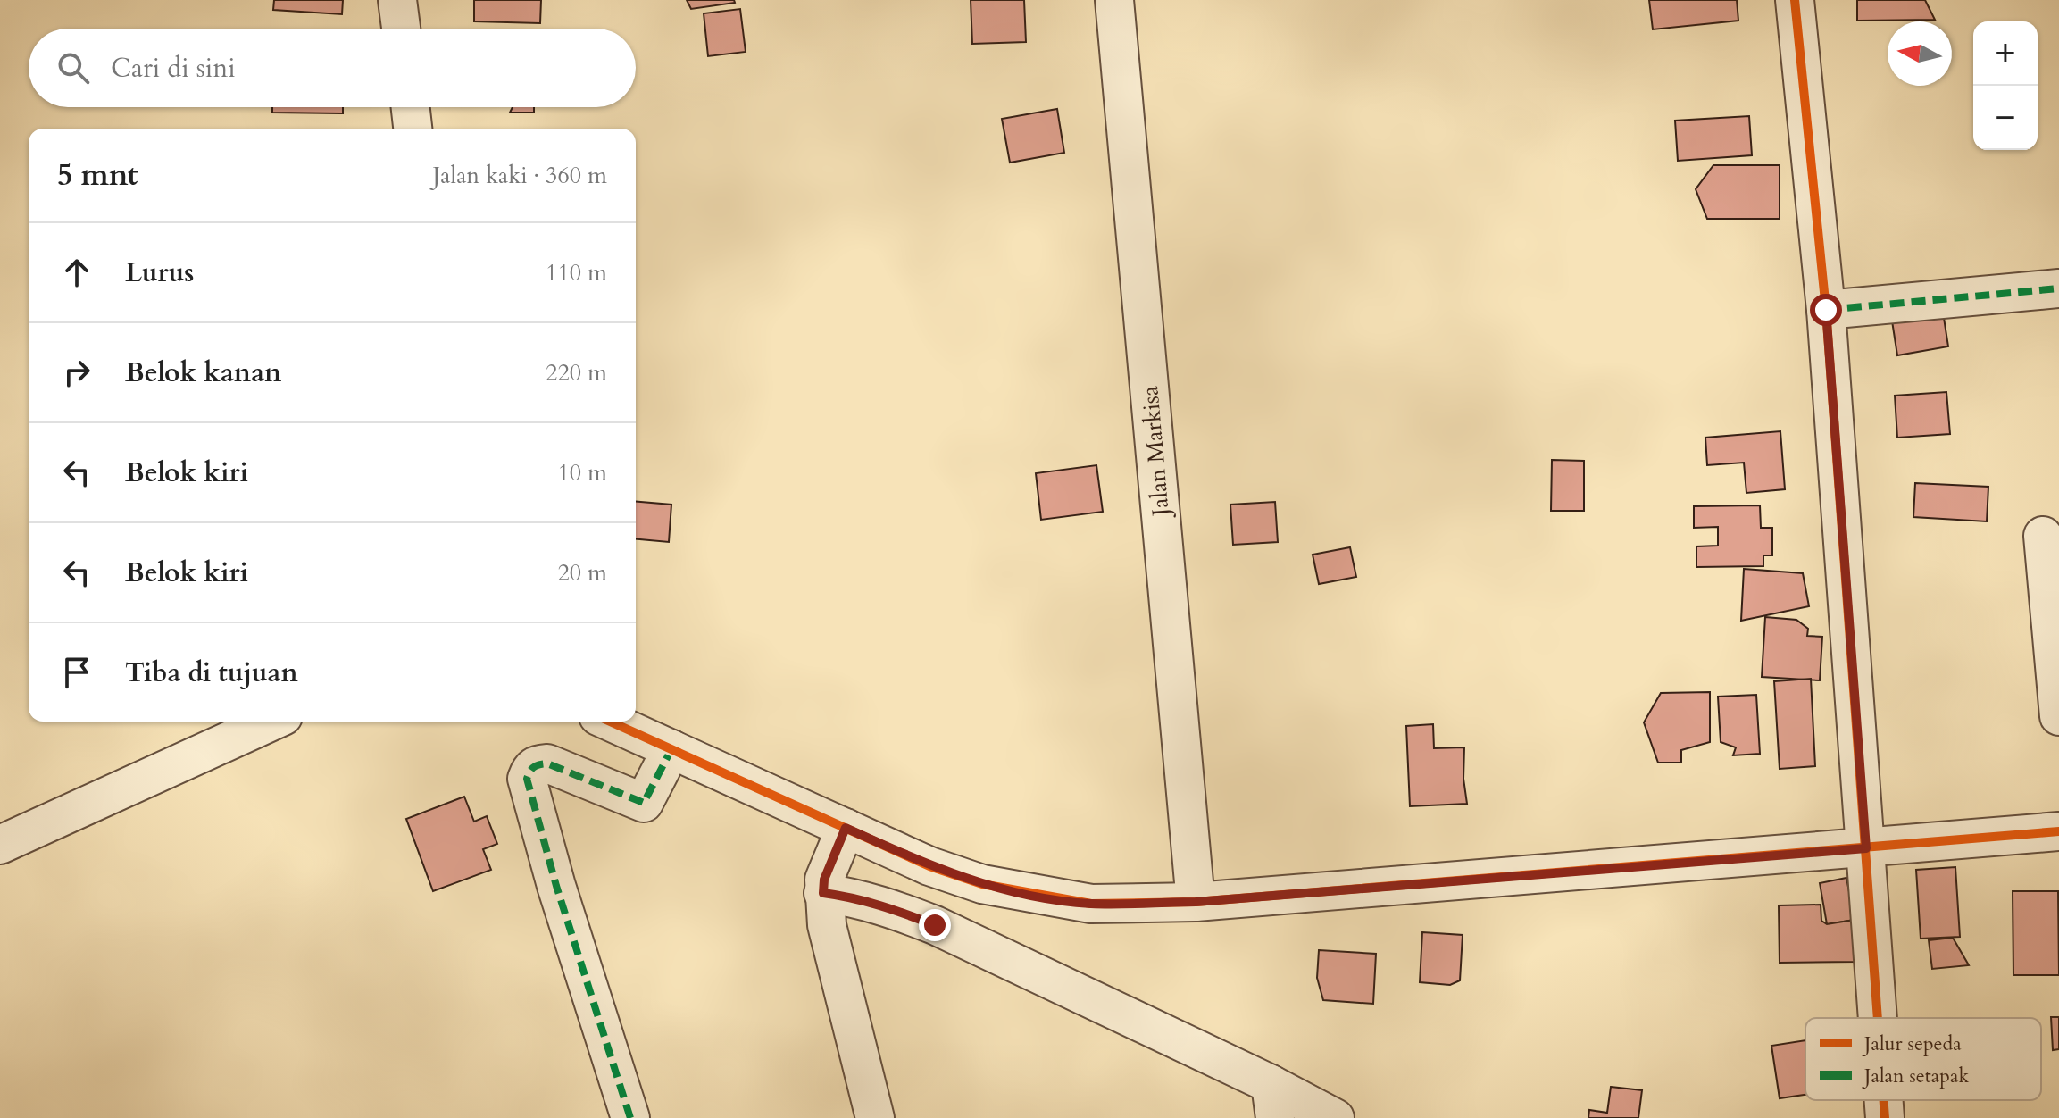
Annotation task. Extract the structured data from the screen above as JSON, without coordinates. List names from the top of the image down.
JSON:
{
  "streets": {
    "street": ["Jalan Markisa"]
  },
  "legend": ["Jalur sepeda", "Jalan setapak"],
  "north": "left",
  "page": {
    "map_buttons": ["+", "−"],
    "search": "Cari di sini",
    "heading": ["5 mnt", "Jalan kaki · 360 m"],
    "list": [
      ["Lurus", "110 m"],
      ["Belok kanan", "220 m"],
      ["Belok kiri", "10 m"],
      ["Belok kiri", "20 m"],
      "Tiba di tujuan"
    ]
  }
}
